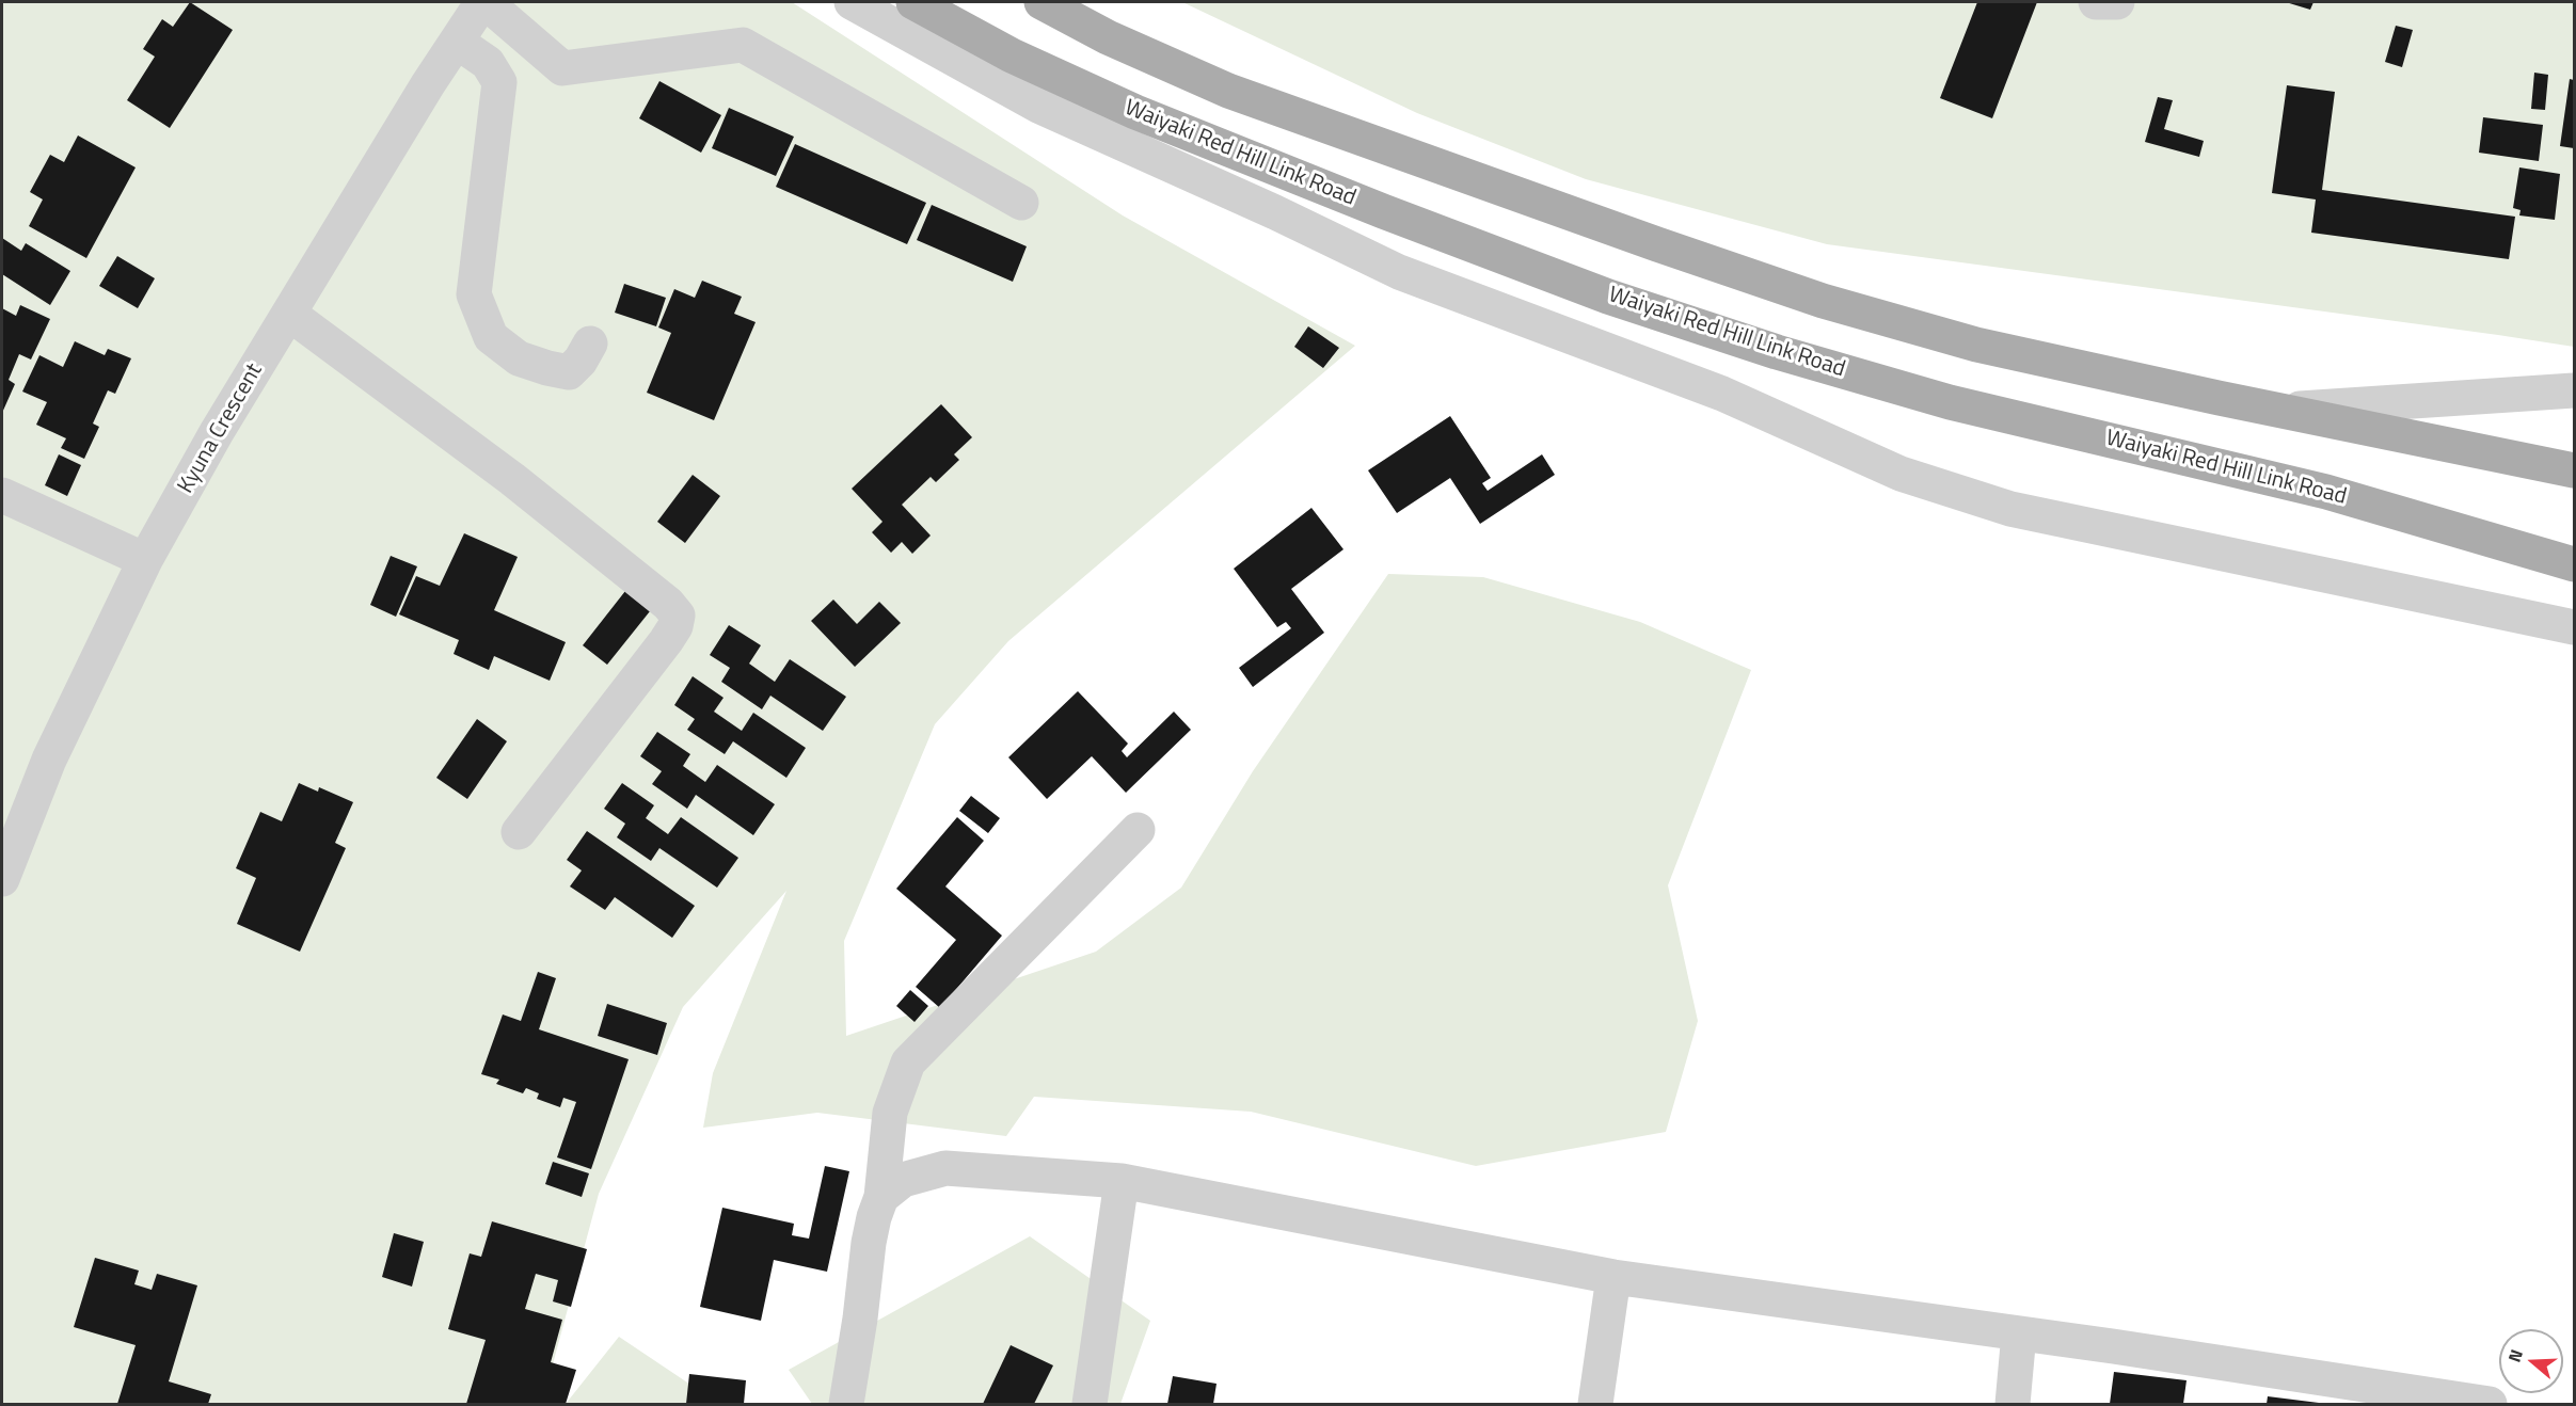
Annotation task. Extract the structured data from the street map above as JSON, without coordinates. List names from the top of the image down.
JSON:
{
  "streets": {
    "main road": ["Waiyaki Red Hill Link Road"],
    "street": ["Kyuna Crescent"]
  },
  "north": "left"
}
